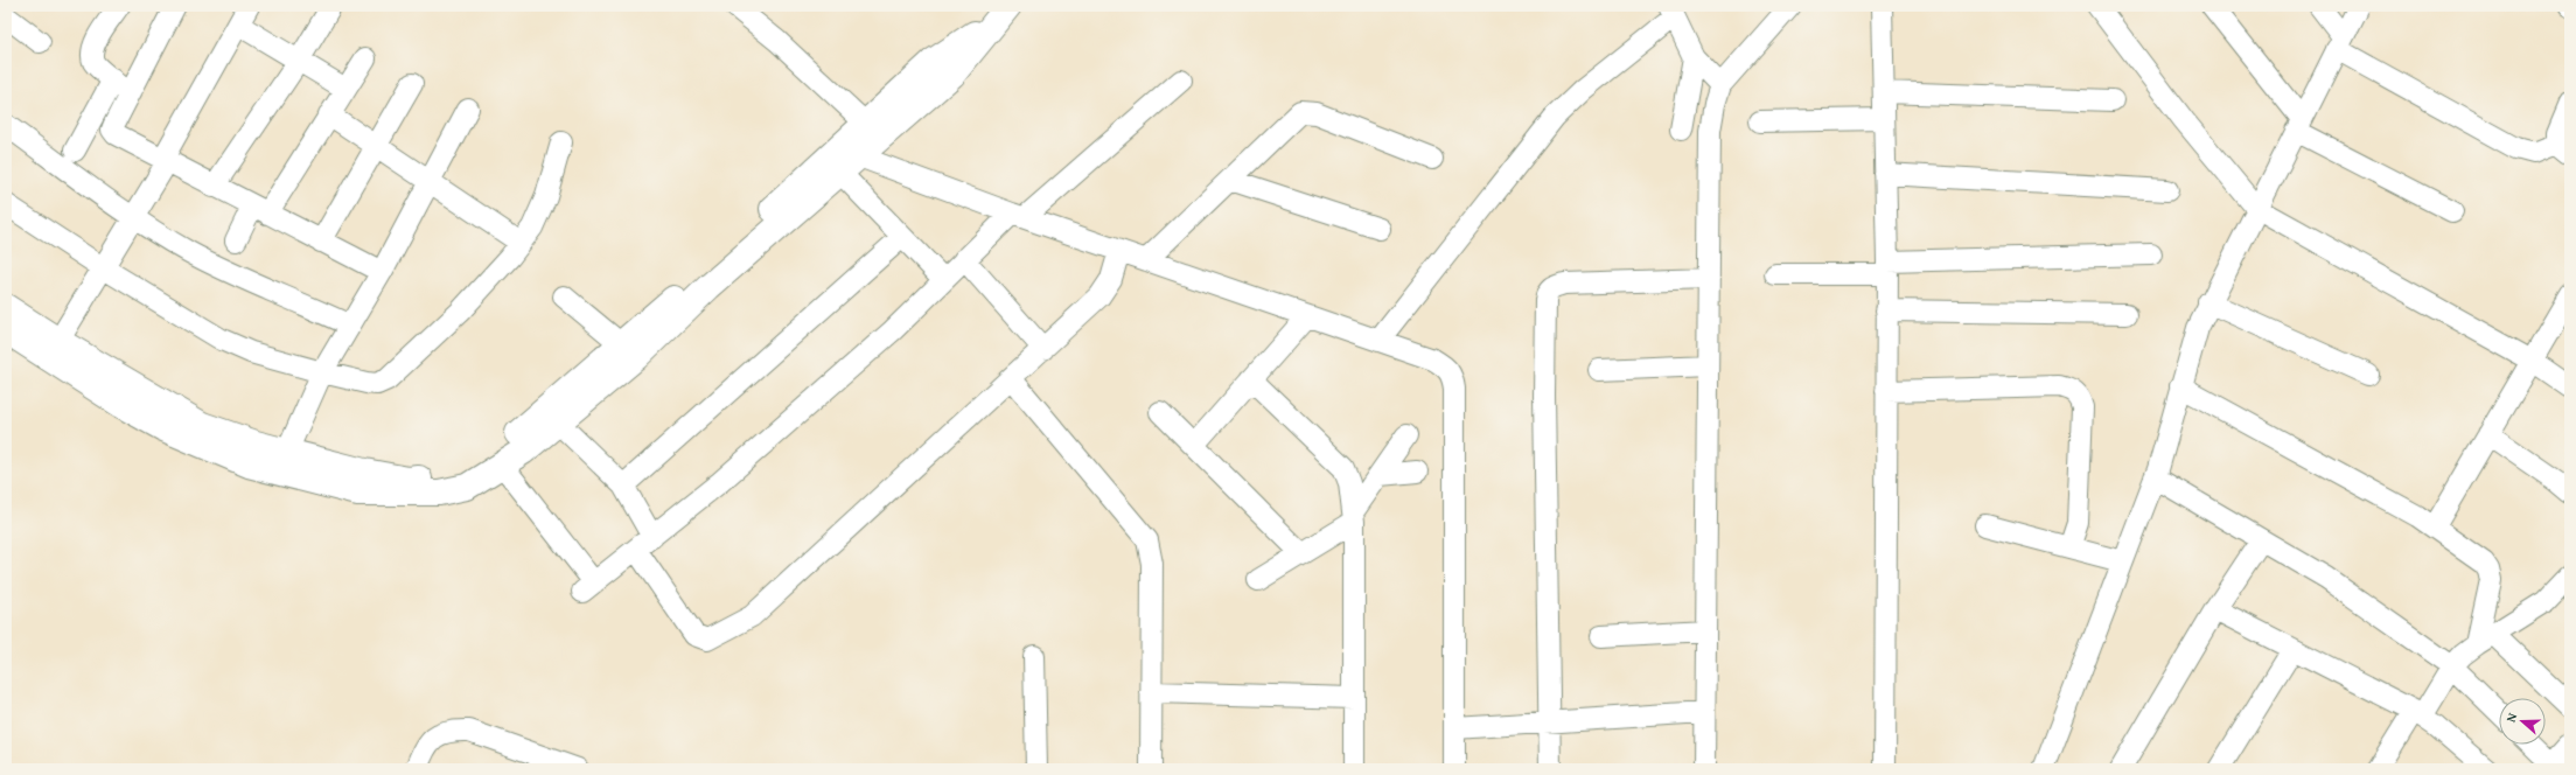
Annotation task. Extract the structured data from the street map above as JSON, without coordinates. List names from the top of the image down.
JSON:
{
  "north": "left"
}
